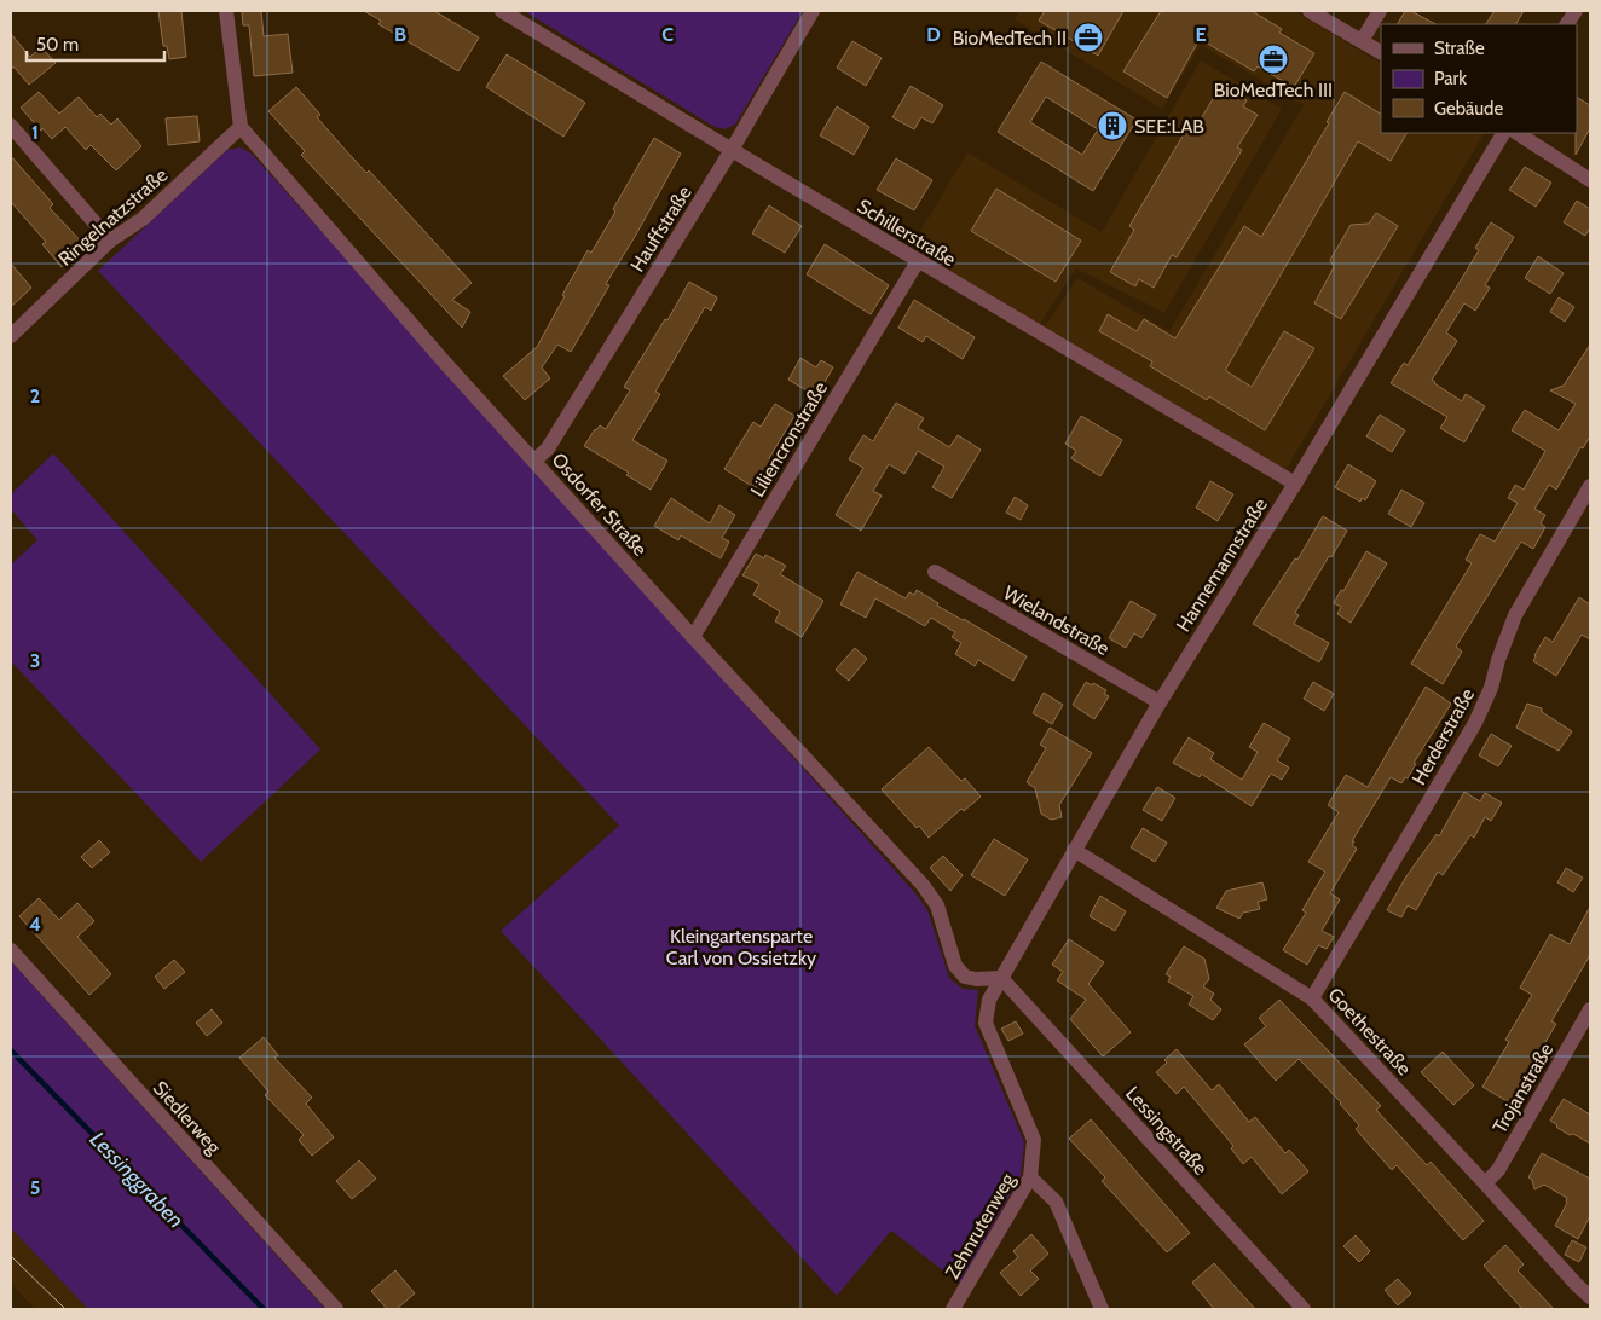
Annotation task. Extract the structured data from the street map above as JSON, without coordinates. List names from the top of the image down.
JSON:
{
  "streets": {
    "street": [
      "Ringelnatzstraße",
      "Hauffstraße",
      "Schillerstraße",
      "Liliencronstraße",
      "Osdorfer Straße",
      "Hannemannstraße",
      "Wielandstraße",
      "Herderstraße",
      "Goethestraße",
      "Trojanstraße",
      "Siedlerweg",
      "Lessingstraße",
      "Zehnrutenweg"
    ]
  },
  "crossings": [
    ["Ringelnatzstraße", "Osdorfer Straße"],
    ["Hauffstraße", "Schillerstraße"],
    ["Hauffstraße", "Osdorfer Straße"],
    ["Schillerstraße", "Liliencronstraße"],
    ["Schillerstraße", "Hannemannstraße"],
    ["Liliencronstraße", "Osdorfer Straße"],
    ["Osdorfer Straße", "Hannemannstraße"],
    ["Osdorfer Straße", "Lessingstraße"],
    ["Hannemannstraße", "Wielandstraße"],
    ["Hannemannstraße", "Goethestraße"],
    ["Hannemannstraße", "Lessingstraße"],
    ["Hannemannstraße", "Zehnrutenweg"],
    ["Herderstraße", "Goethestraße"],
    ["Goethestraße", "Trojanstraße"]
  ],
  "water": ["Lessinggraben"],
  "parks": ["Kleingartensparte Carl von Ossietzky"],
  "places": {
    "office": ["BioMedTech II", "BioMedTech III"],
    "building": ["SEE:LAB"]
  },
  "legend": ["Straße", "Park", "Gebäude"],
  "scale_bar": "50 m",
  "grid": {
    "columns": [
      "B",
      "C",
      "D",
      "E"
    ],
    "rows": [
      "1",
      "2",
      "3",
      "4",
      "5"
    ]
  }
}
